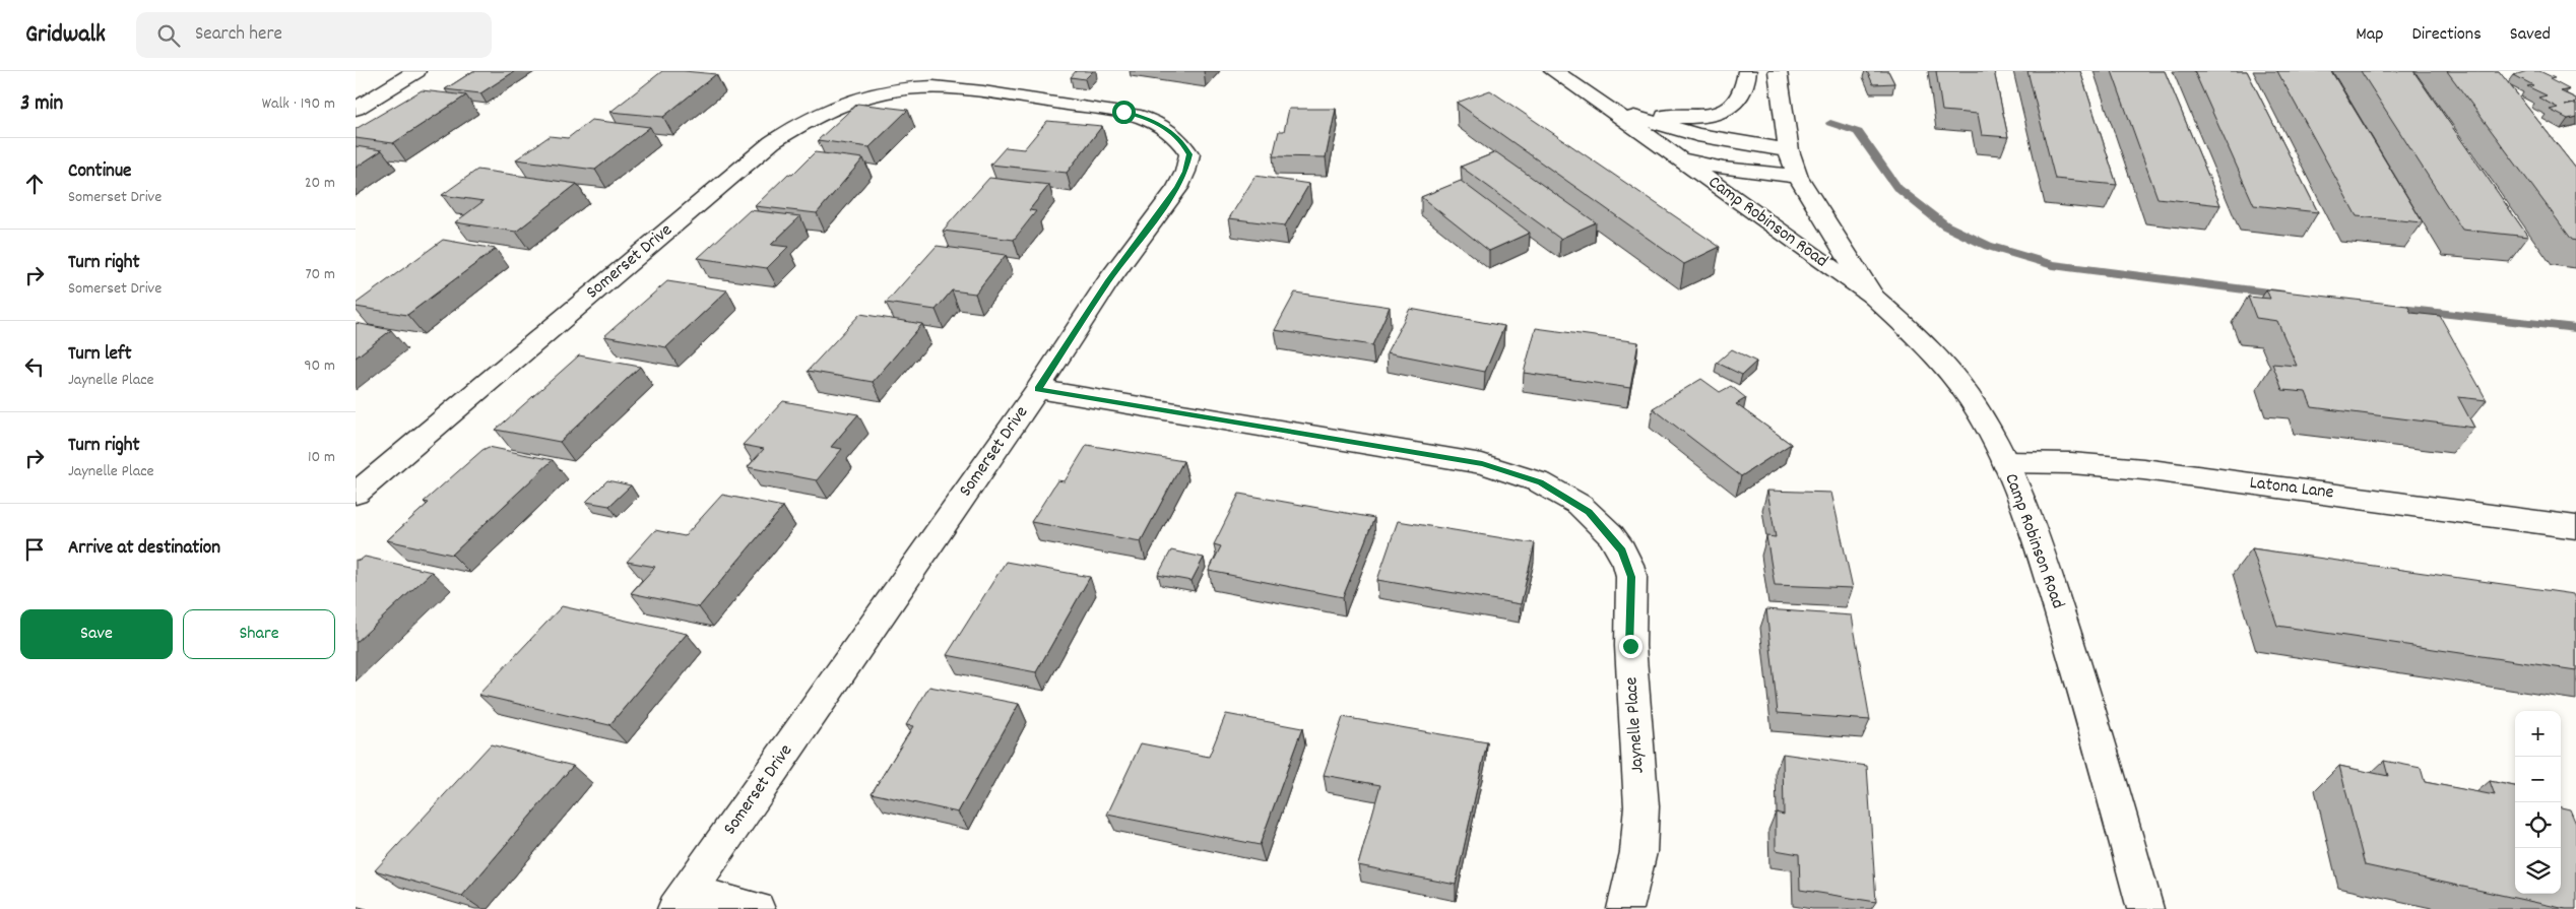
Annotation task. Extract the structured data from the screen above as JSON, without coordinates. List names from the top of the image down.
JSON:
{
  "streets": {
    "street": [
      "Camp Robinson Road",
      "Somerset Drive",
      "Latona Lane",
      "Jaynelle Place"
    ]
  },
  "crossings": [
    ["Camp Robinson Road", "Latona Lane"],
    ["Somerset Drive", "Jaynelle Place"]
  ],
  "page": {
    "header": "Gridwalk",
    "search": "Search here",
    "nav": ["Map", "Directions", "Saved"],
    "heading": ["3 min", "Walk · 190 m"],
    "list": [
      ["Continue", "Somerset Drive", "20 m"],
      ["Turn right", "Somerset Drive", "70 m"],
      ["Turn left", "Jaynelle Place", "90 m"],
      ["Turn right", "Jaynelle Place", "10 m"],
      "Arrive at destination"
    ],
    "buttons": ["Save", "Share"],
    "map_buttons": ["+", "−"]
  }
}
